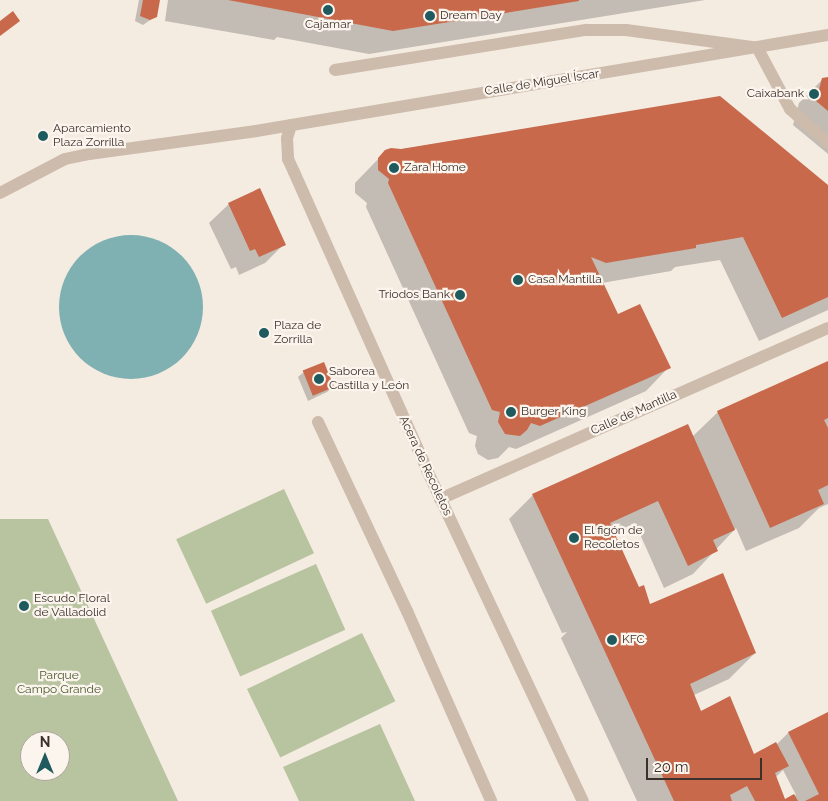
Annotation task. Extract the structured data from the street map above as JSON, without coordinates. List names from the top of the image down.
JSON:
{
  "streets": {
    "street": ["Calle de Miguel Íscar", "Calle de Mantilla", "Acera de Recoletos"]
  },
  "crossings": [
    ["Calle de Miguel Íscar", "Acera de Recoletos"],
    ["Calle de Mantilla", "Acera de Recoletos"]
  ],
  "parks": ["Parque Campo Grande"],
  "places": [
    "Cajamar",
    "Dream Day",
    "Caixabank",
    "Aparcamiento Plaza Zorrilla",
    "Zara Home",
    "Casa Mantilla",
    "Triodos Bank",
    "Plaza de Zorrilla",
    "Saborea Castilla y León",
    "Burger King",
    "El figón de Recoletos",
    "Escudo Floral de Valladolid",
    "KFC"
  ],
  "scale_bar": "20 m",
  "north": "top"
}
